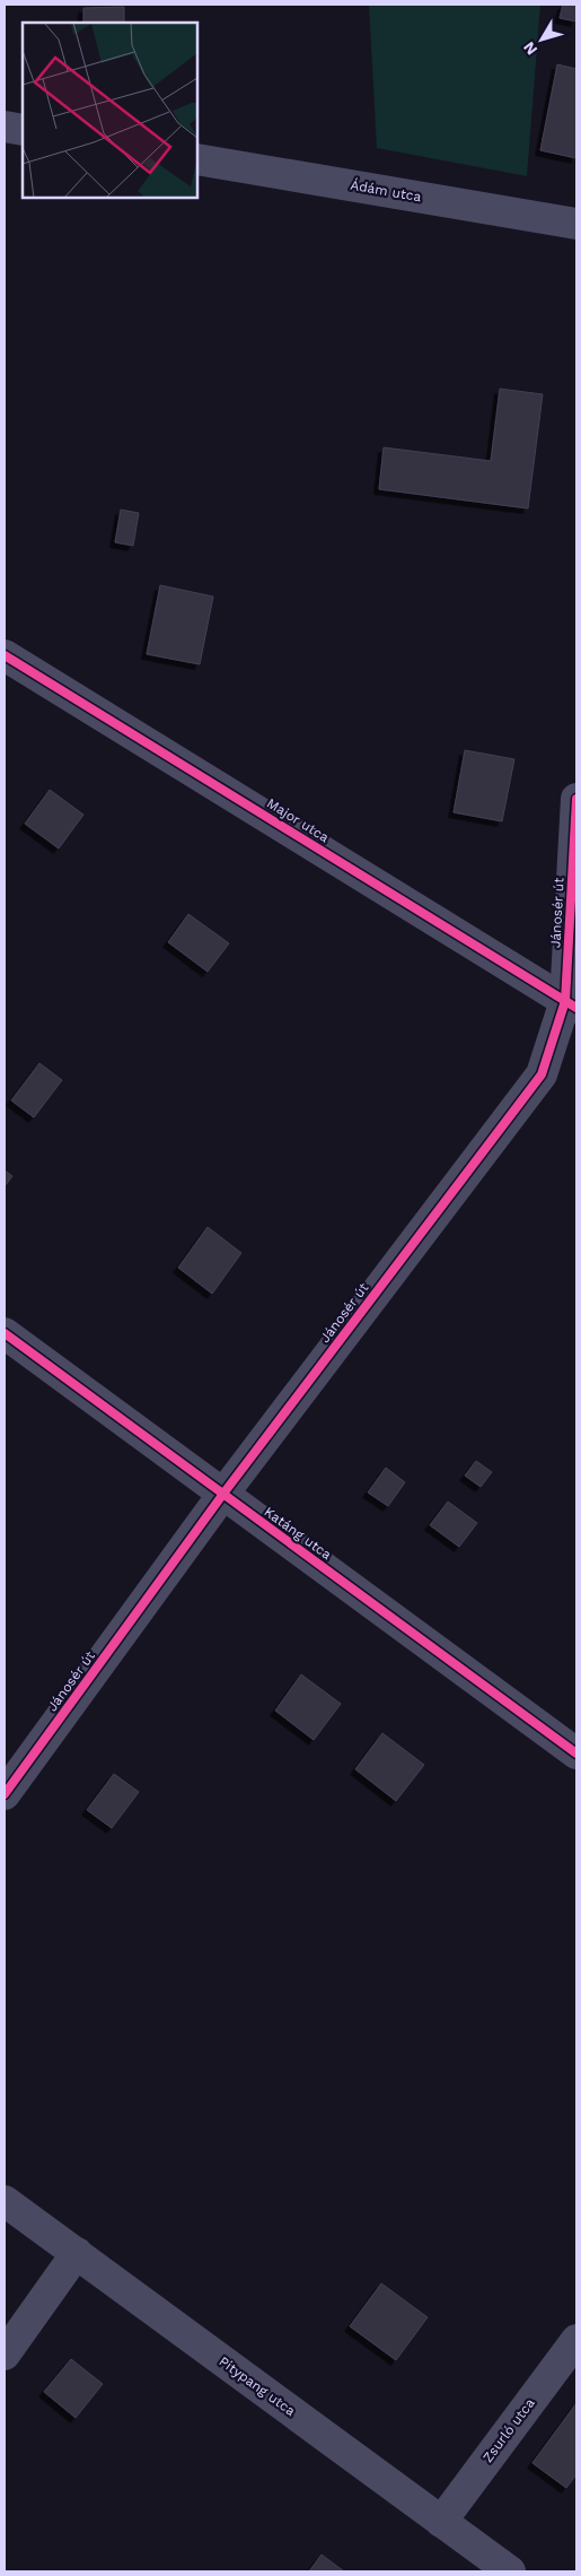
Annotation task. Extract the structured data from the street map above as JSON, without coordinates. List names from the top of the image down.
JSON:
{
  "streets": {
    "street": [
      "Ádám utca",
      "Major utca",
      "Jánosér út",
      "Katáng utca",
      "Pitypang utca",
      "Zsurló utca"
    ]
  },
  "crossings": [
    ["Major utca", "Jánosér út"],
    ["Jánosér út", "Katáng utca"],
    ["Pitypang utca", "Zsurló utca"]
  ],
  "north": "bottom left"
}
